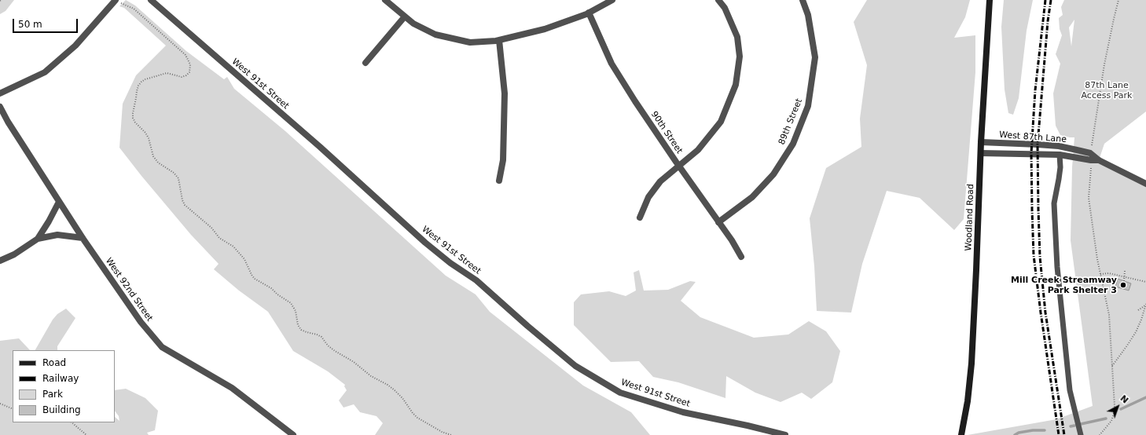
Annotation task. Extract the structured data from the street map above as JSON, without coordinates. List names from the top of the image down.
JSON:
{
  "streets": {
    "main road": ["Woodland Road"],
    "street": [
      "West 91st Street",
      "89th Street",
      "90th Street",
      "West 87th Lane",
      "West 92nd Street"
    ]
  },
  "crossings": [
    ["89th Street", "90th Street"],
    ["West 87th Lane", "Woodland Road"]
  ],
  "parks": ["87th Lane Access Park"],
  "places": ["Mill Creek Streamway Park Shelter 3"],
  "legend": [
    "Road",
    "Railway",
    "Park",
    "Building"
  ],
  "scale_bar": "50 m",
  "north": "top right"
}
